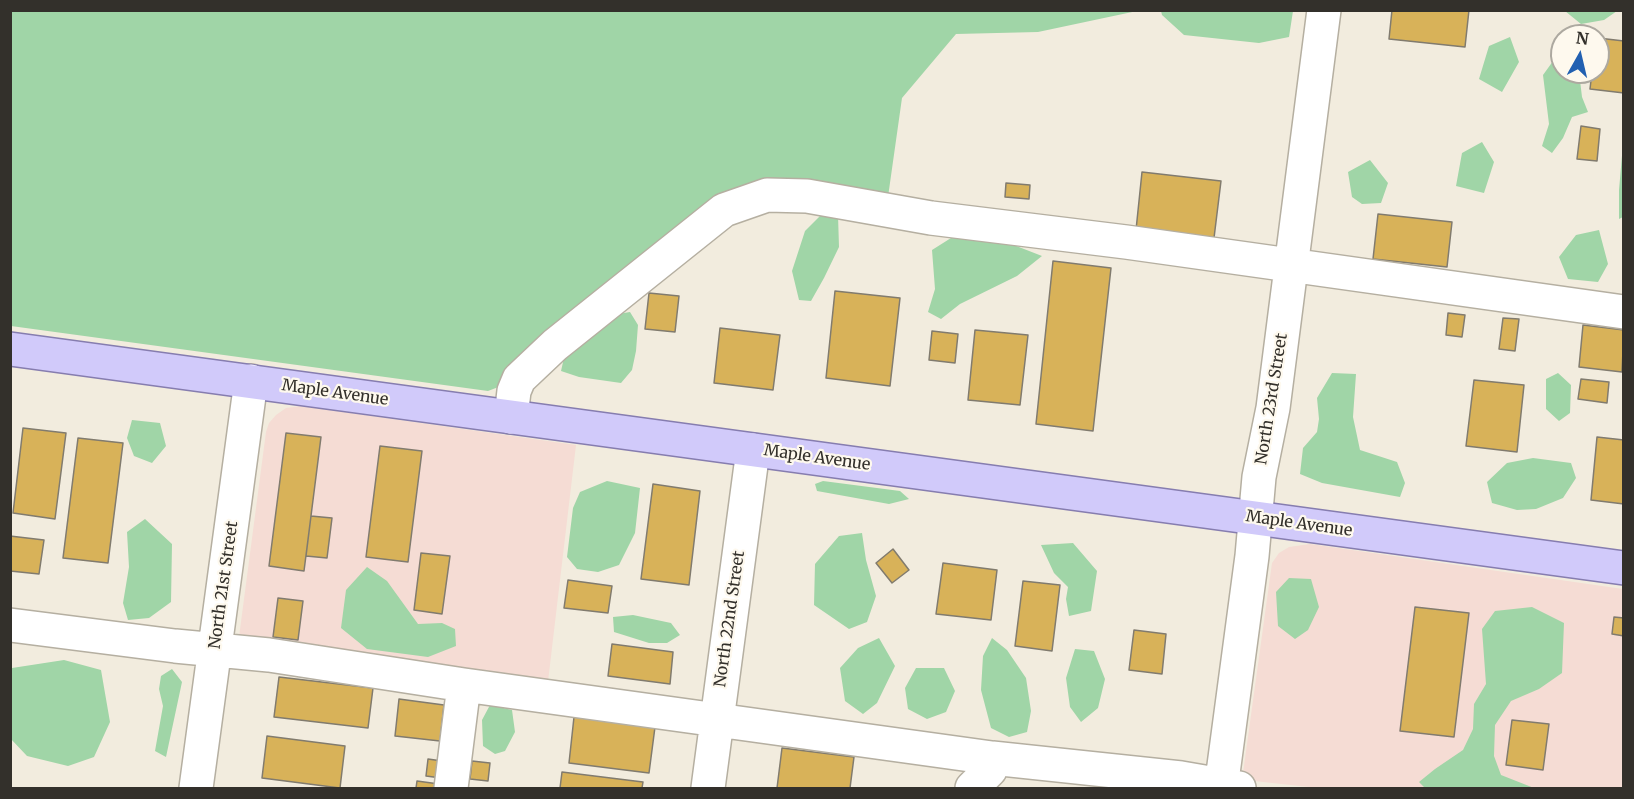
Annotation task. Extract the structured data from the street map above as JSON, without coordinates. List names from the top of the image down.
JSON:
{
  "streets": {
    "main road": ["Maple Avenue"],
    "street": ["North 23rd Street", "North 21st Street", "North 22nd Street"]
  },
  "crossings": [
    ["Maple Avenue", "North 23rd Street"],
    ["Maple Avenue", "North 21st Street"],
    ["Maple Avenue", "North 22nd Street"]
  ],
  "north": "top"
}
